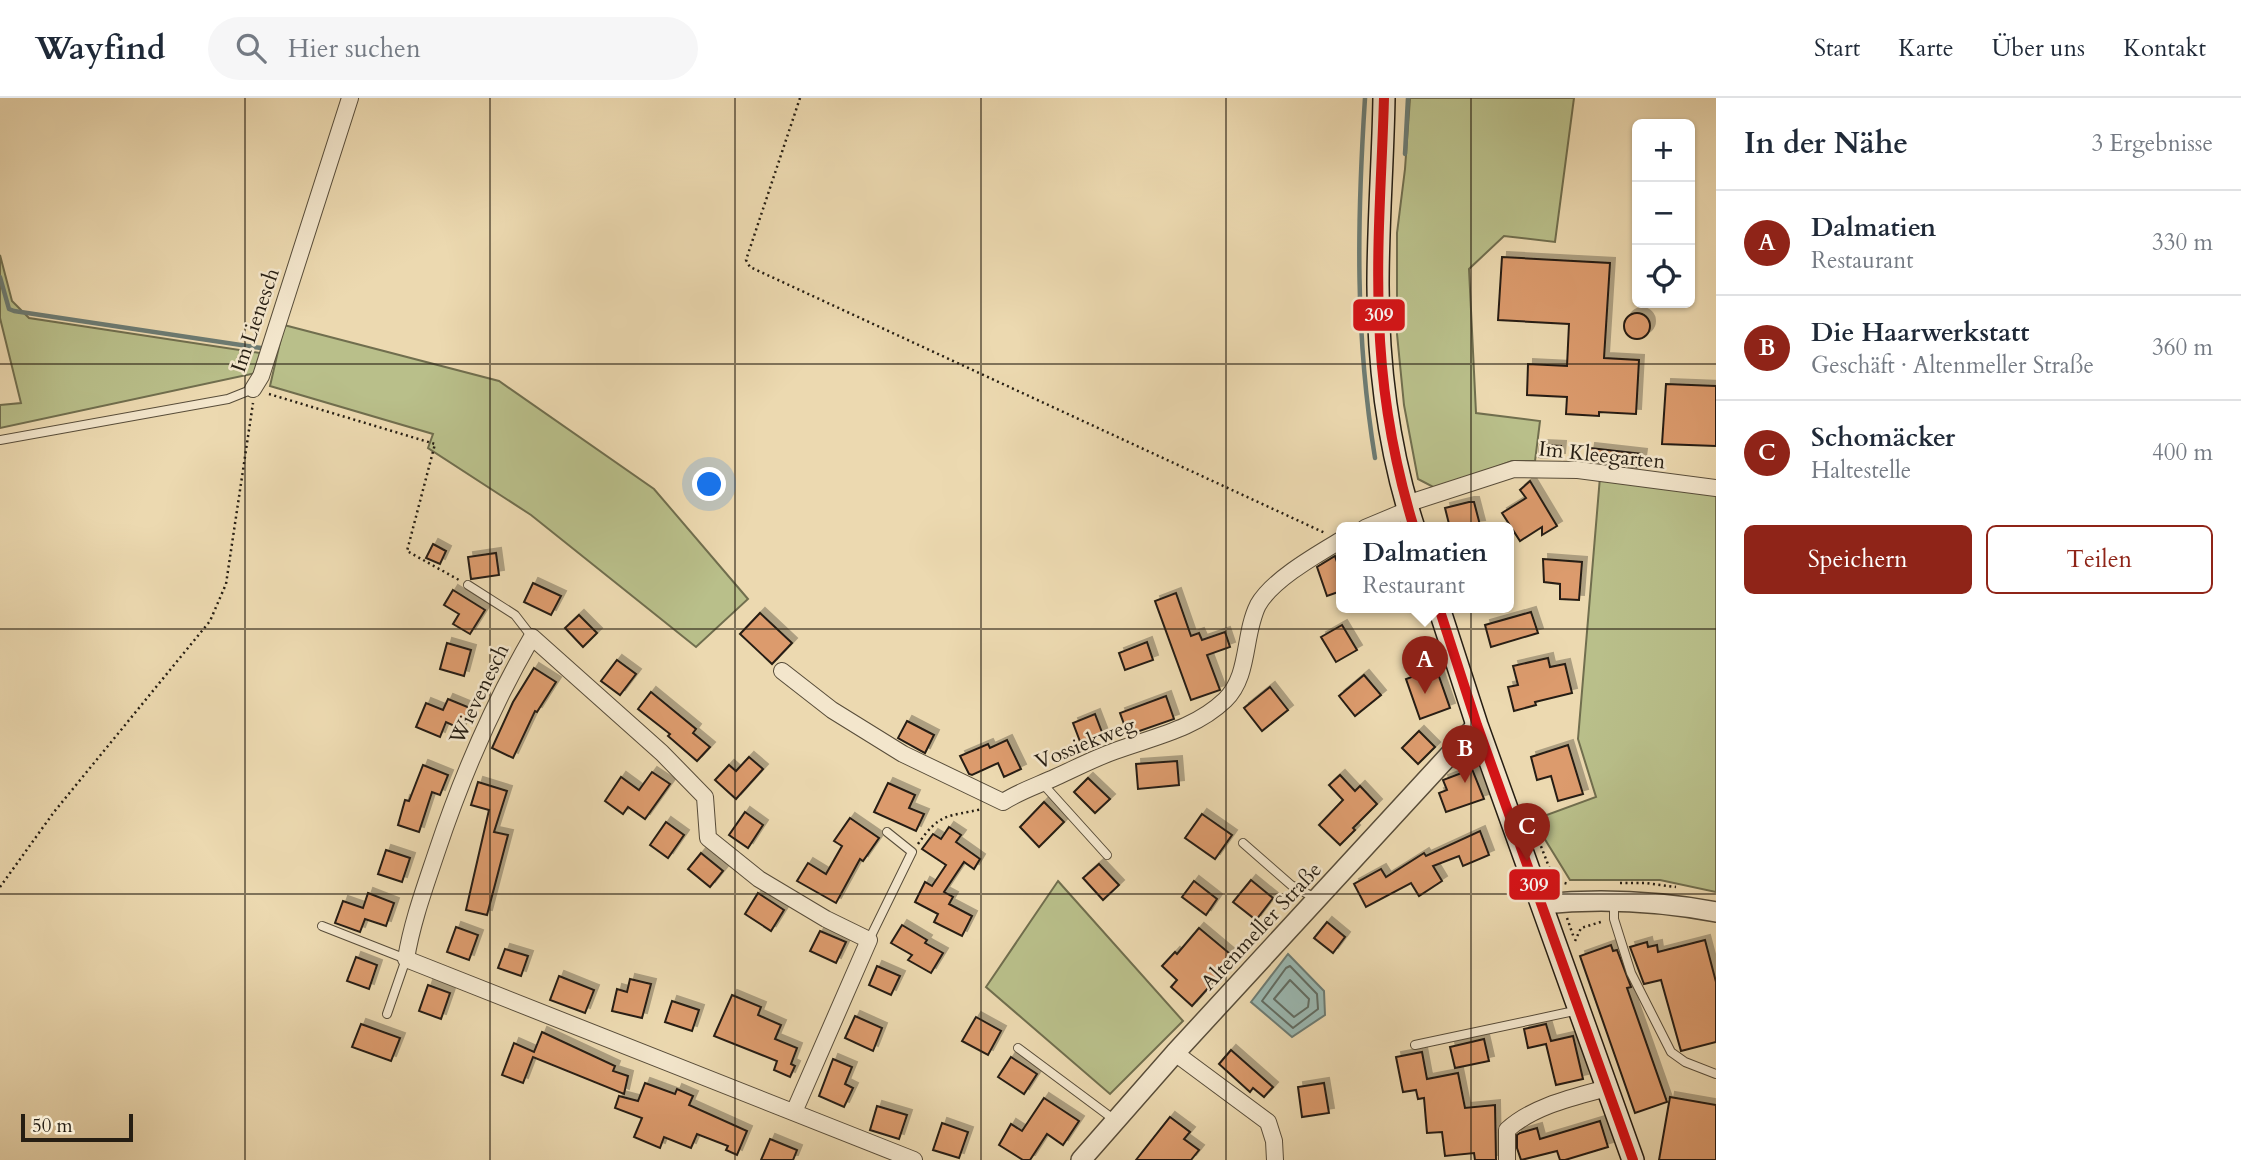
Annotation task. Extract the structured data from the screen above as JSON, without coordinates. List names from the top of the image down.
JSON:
{
  "streets": {
    "street": [
      "Im Lienesch",
      "Im Kleegarten",
      "Wievenesch",
      "Vossiekweg",
      "Altenmeller Straße"
    ]
  },
  "lines": ["transit line 309"],
  "scale_bar": "50 m",
  "page": {
    "header": "Wayfind",
    "search": "Hier suchen",
    "nav": [
      "Start",
      "Karte",
      "Über uns",
      "Kontakt"
    ],
    "heading": ["In der Nähe", "3 Ergebnisse"],
    "map_buttons": ["+", "−"],
    "list": [
      {
        "mark": "A",
        "name": "Dalmatien",
        "note": "Restaurant",
        "value": "330 m"
      },
      {
        "mark": "B",
        "name": "Die Haarwerkstatt",
        "note": "Geschäft · Altenmeller Straße",
        "value": "360 m"
      },
      {
        "mark": "C",
        "name": "Schomäcker",
        "note": "Haltestelle",
        "value": "400 m"
      }
    ],
    "buttons": ["Speichern", "Teilen"],
    "popup": ["Dalmatien", "Restaurant"],
    "pins": ["A", "B", "C"],
    "scale": "50 m"
  }
}
